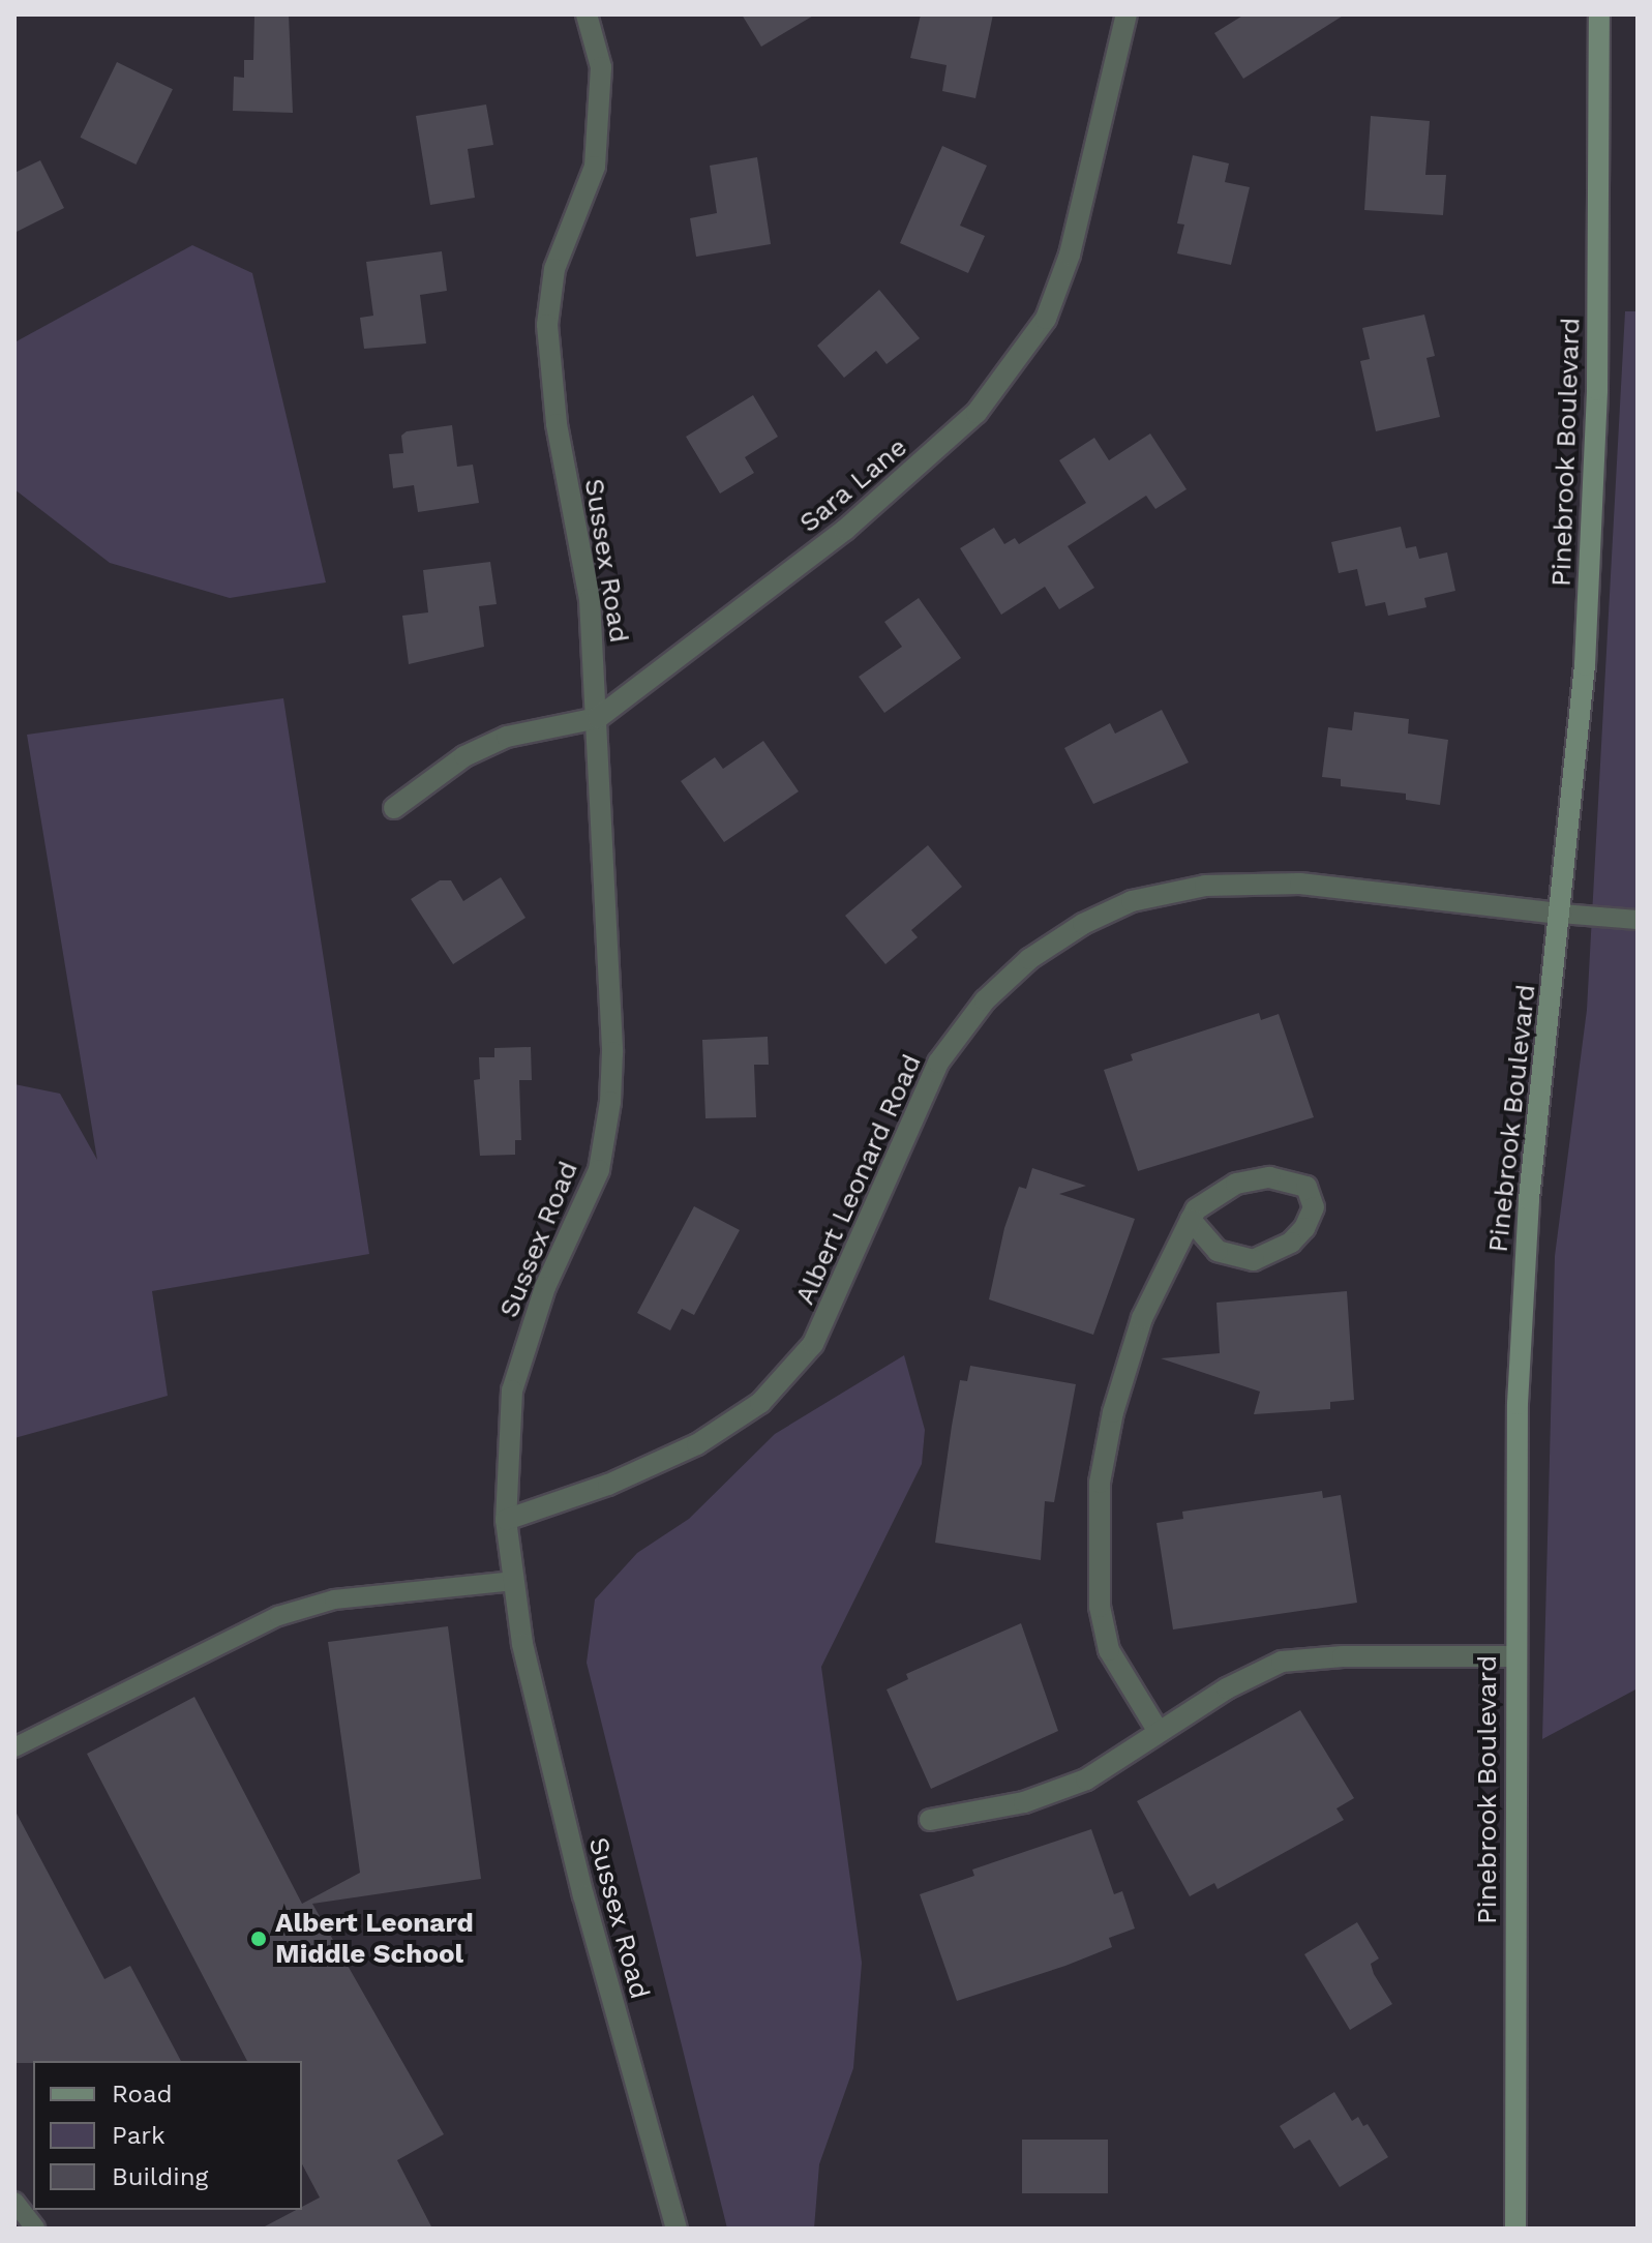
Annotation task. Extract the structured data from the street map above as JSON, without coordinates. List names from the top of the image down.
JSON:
{
  "streets": {
    "street": [
      "Pinebrook Boulevard",
      "Sara Lane",
      "Sussex Road",
      "Albert Leonard Road"
    ]
  },
  "crossings": [
    ["Pinebrook Boulevard", "Albert Leonard Road"],
    ["Sara Lane", "Sussex Road"],
    ["Sussex Road", "Albert Leonard Road"]
  ],
  "places": ["Albert Leonard Middle School"],
  "legend": ["Road", "Park", "Building"]
}
